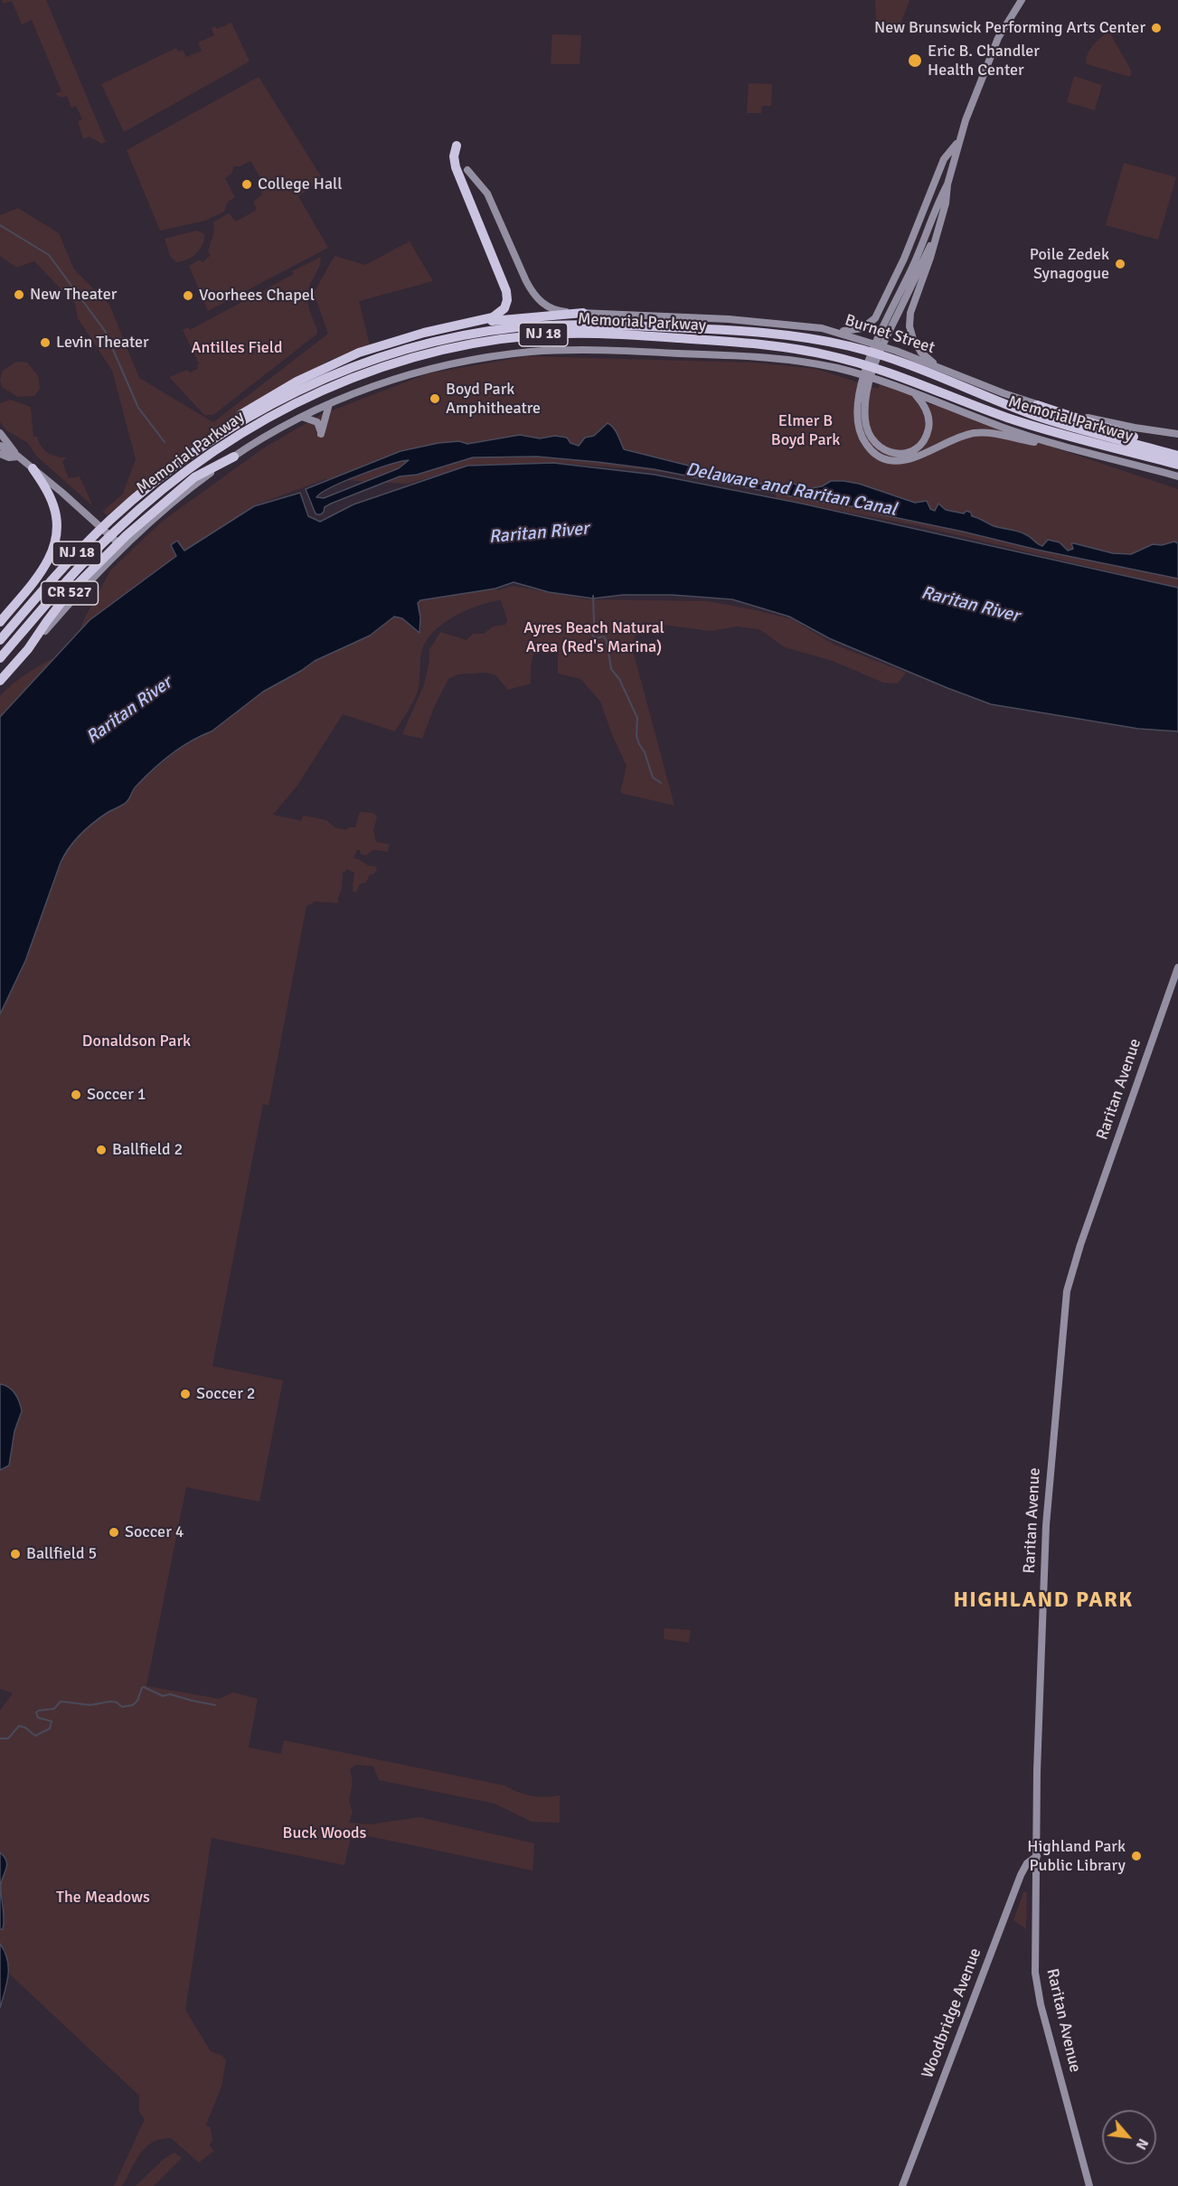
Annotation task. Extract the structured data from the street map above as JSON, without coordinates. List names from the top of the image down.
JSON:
{
  "streets": {
    "highway": ["Memorial Parkway", "NJ 18", "CR 527"],
    "main road": ["Burnet Street", "Raritan Avenue", "Woodbridge Avenue"]
  },
  "crossings": [
    ["Raritan Avenue", "Woodbridge Avenue"]
  ],
  "districts": ["HIGHLAND PARK"],
  "water": ["Delaware and Raritan Canal", "Raritan River"],
  "parks": [
    "Antilles Field",
    "Elmer B Boyd Park",
    "Ayres Beach Natural Area (Red's Marina)",
    "Donaldson Park",
    "Buck Woods",
    "The Meadows"
  ],
  "places": [
    "New Brunswick Performing Arts Center",
    "Eric B. Chandler Health Center",
    "College Hall",
    "Poile Zedek Synagogue",
    "New Theater",
    "Voorhees Chapel",
    "Levin Theater",
    "Boyd Park Amphitheatre",
    "Soccer 1",
    "Ballfield 2",
    "Soccer 2",
    "Soccer 4",
    "Ballfield 5",
    "Highland Park Public Library"
  ],
  "north": "bottom right"
}
